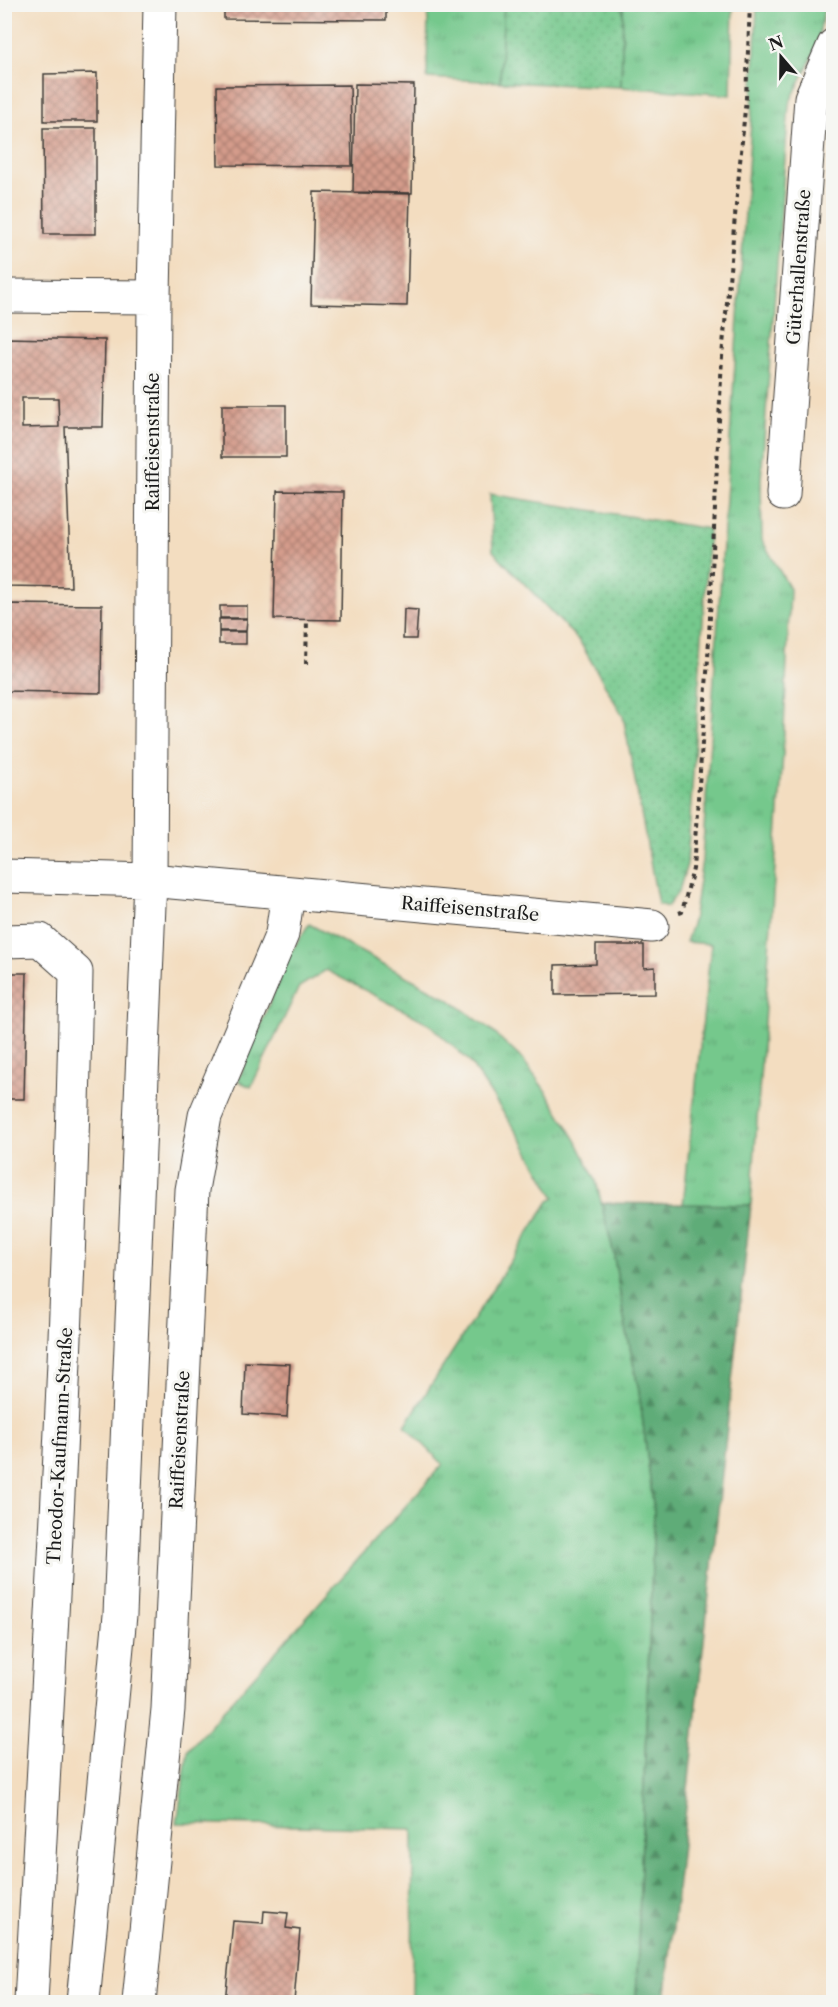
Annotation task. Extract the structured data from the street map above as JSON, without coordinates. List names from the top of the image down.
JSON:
{
  "streets": {
    "street": ["Güterhallenstraße", "Raiffeisenstraße", "Theodor-Kaufmann-Straße"]
  },
  "north": "top"
}
